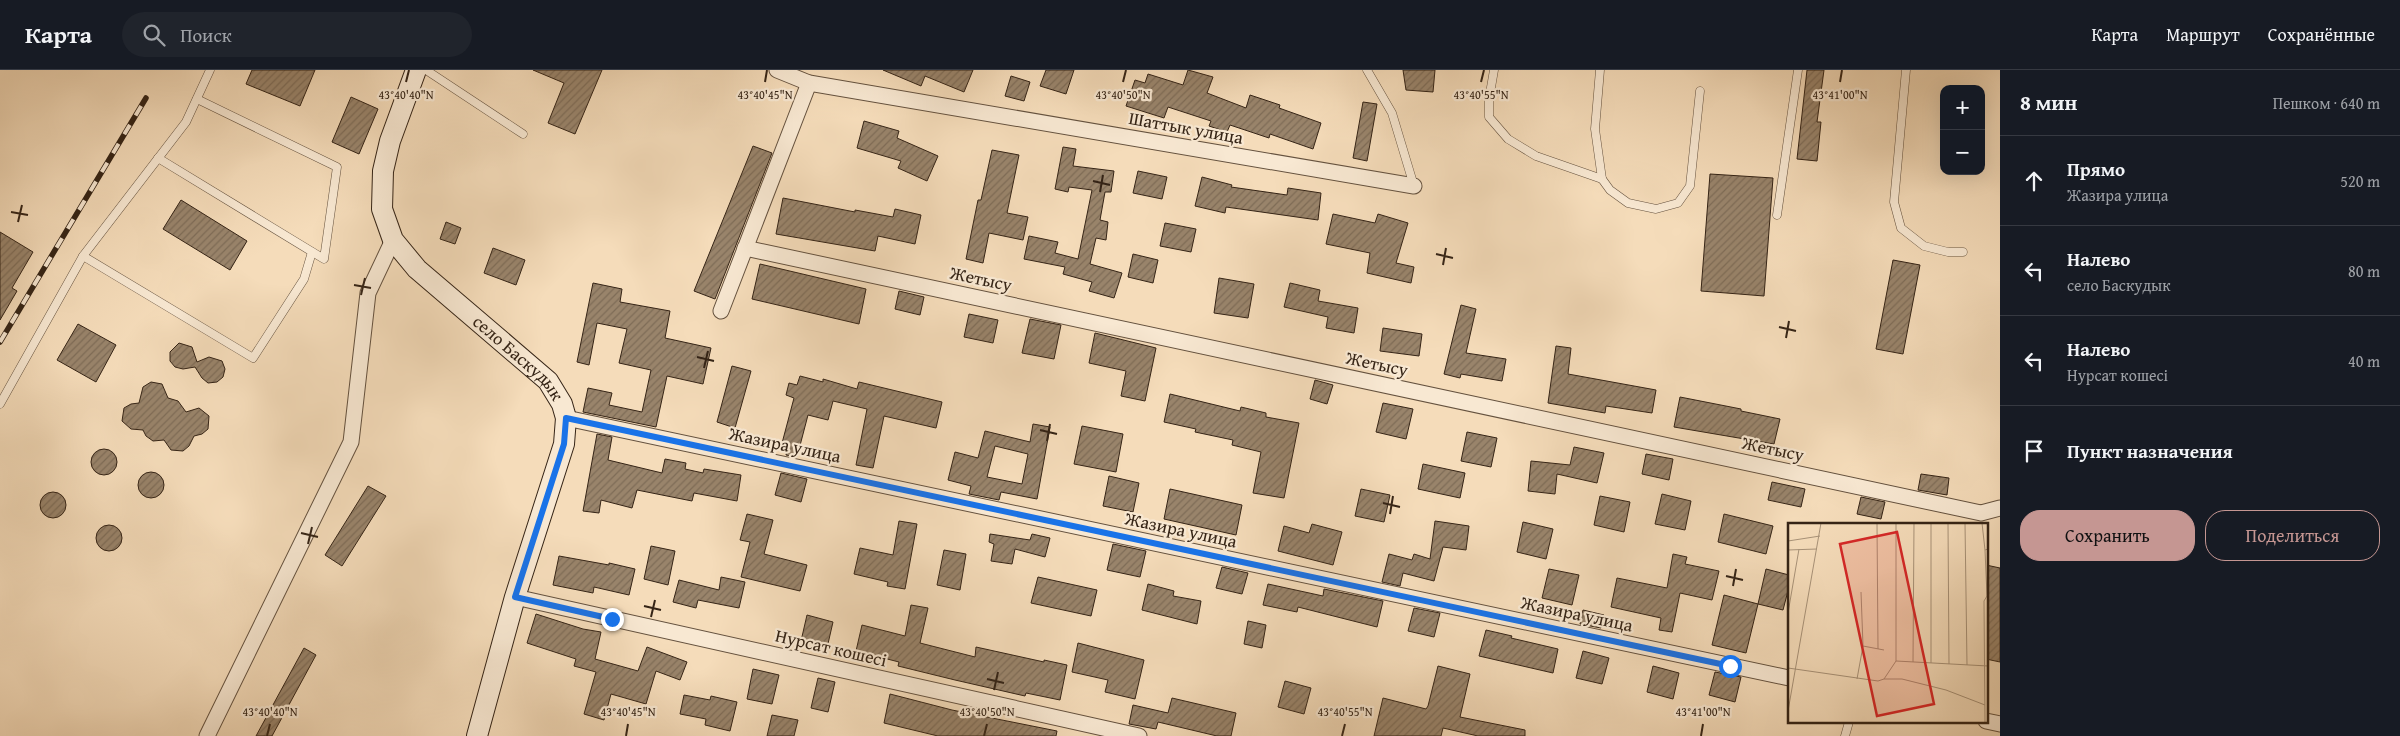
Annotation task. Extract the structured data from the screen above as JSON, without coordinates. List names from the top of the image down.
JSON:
{
  "streets": {
    "street": [
      "Шаттык улица",
      "Жетысу",
      "село Баскудык",
      "Жазира улица",
      "Нурсат кошесi"
    ]
  },
  "crossings": [
    ["село Баскудык", "Жазира улица"],
    ["село Баскудык", "Нурсат кошесi"]
  ],
  "page": {
    "header": "Карта",
    "search": "Поиск",
    "nav": ["Карта", "Маршрут", "Сохранённые"],
    "heading": ["8 мин", "Пешком · 640 m"],
    "map_buttons": ["+", "−"],
    "list": [
      ["Прямо", "Жазира улица", "520 m"],
      ["Налево", "село Баскудык", "80 m"],
      ["Налево", "Нурсат кошесi", "40 m"],
      "Пункт назначения"
    ],
    "buttons": ["Сохранить", "Поделиться"]
  },
  "coordinates": [
    "43°40'40\"N",
    "43°40'45\"N",
    "43°40'50\"N",
    "43°40'55\"N",
    "43°41'00\"N"
  ]
}
